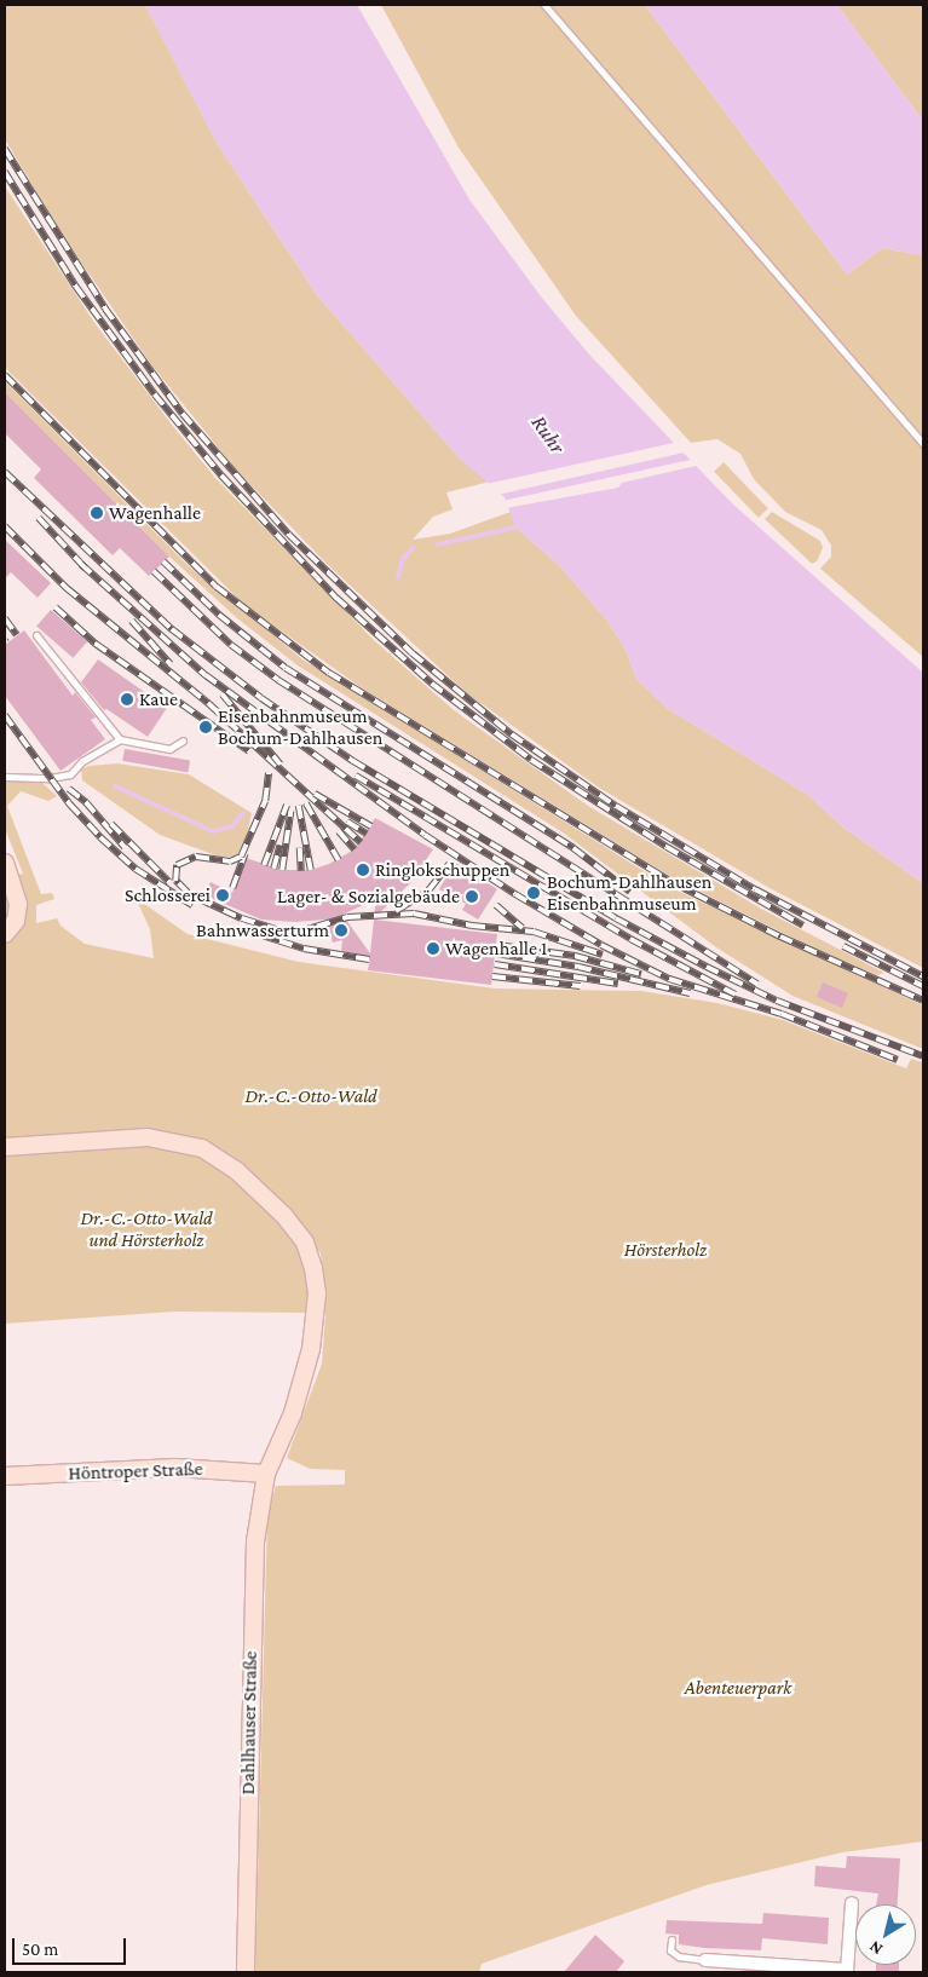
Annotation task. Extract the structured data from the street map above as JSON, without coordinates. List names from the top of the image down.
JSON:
{
  "streets": {
    "street": ["Höntroper Straße", "Dahlhauser Straße"]
  },
  "crossings": [
    ["Höntroper Straße", "Dahlhauser Straße"]
  ],
  "water": ["Ruhr"],
  "parks": [
    "Dr.-C.-Otto-Wald",
    "Dr.-C.-Otto-Wald und Hörsterholz",
    "Hörsterholz",
    "Abenteuerpark"
  ],
  "places": [
    "Wagenhalle",
    "Kaue",
    "Eisenbahnmuseum Bochum-Dahlhausen",
    "Ringlokschuppen",
    "Bochum-Dahlhausen Eisenbahnmuseum",
    "Schlosserei",
    "Lager- & Sozialgebäude",
    "Bahnwasserturm",
    "Wagenhalle 1"
  ],
  "scale_bar": "50 m",
  "north": "bottom left"
}
